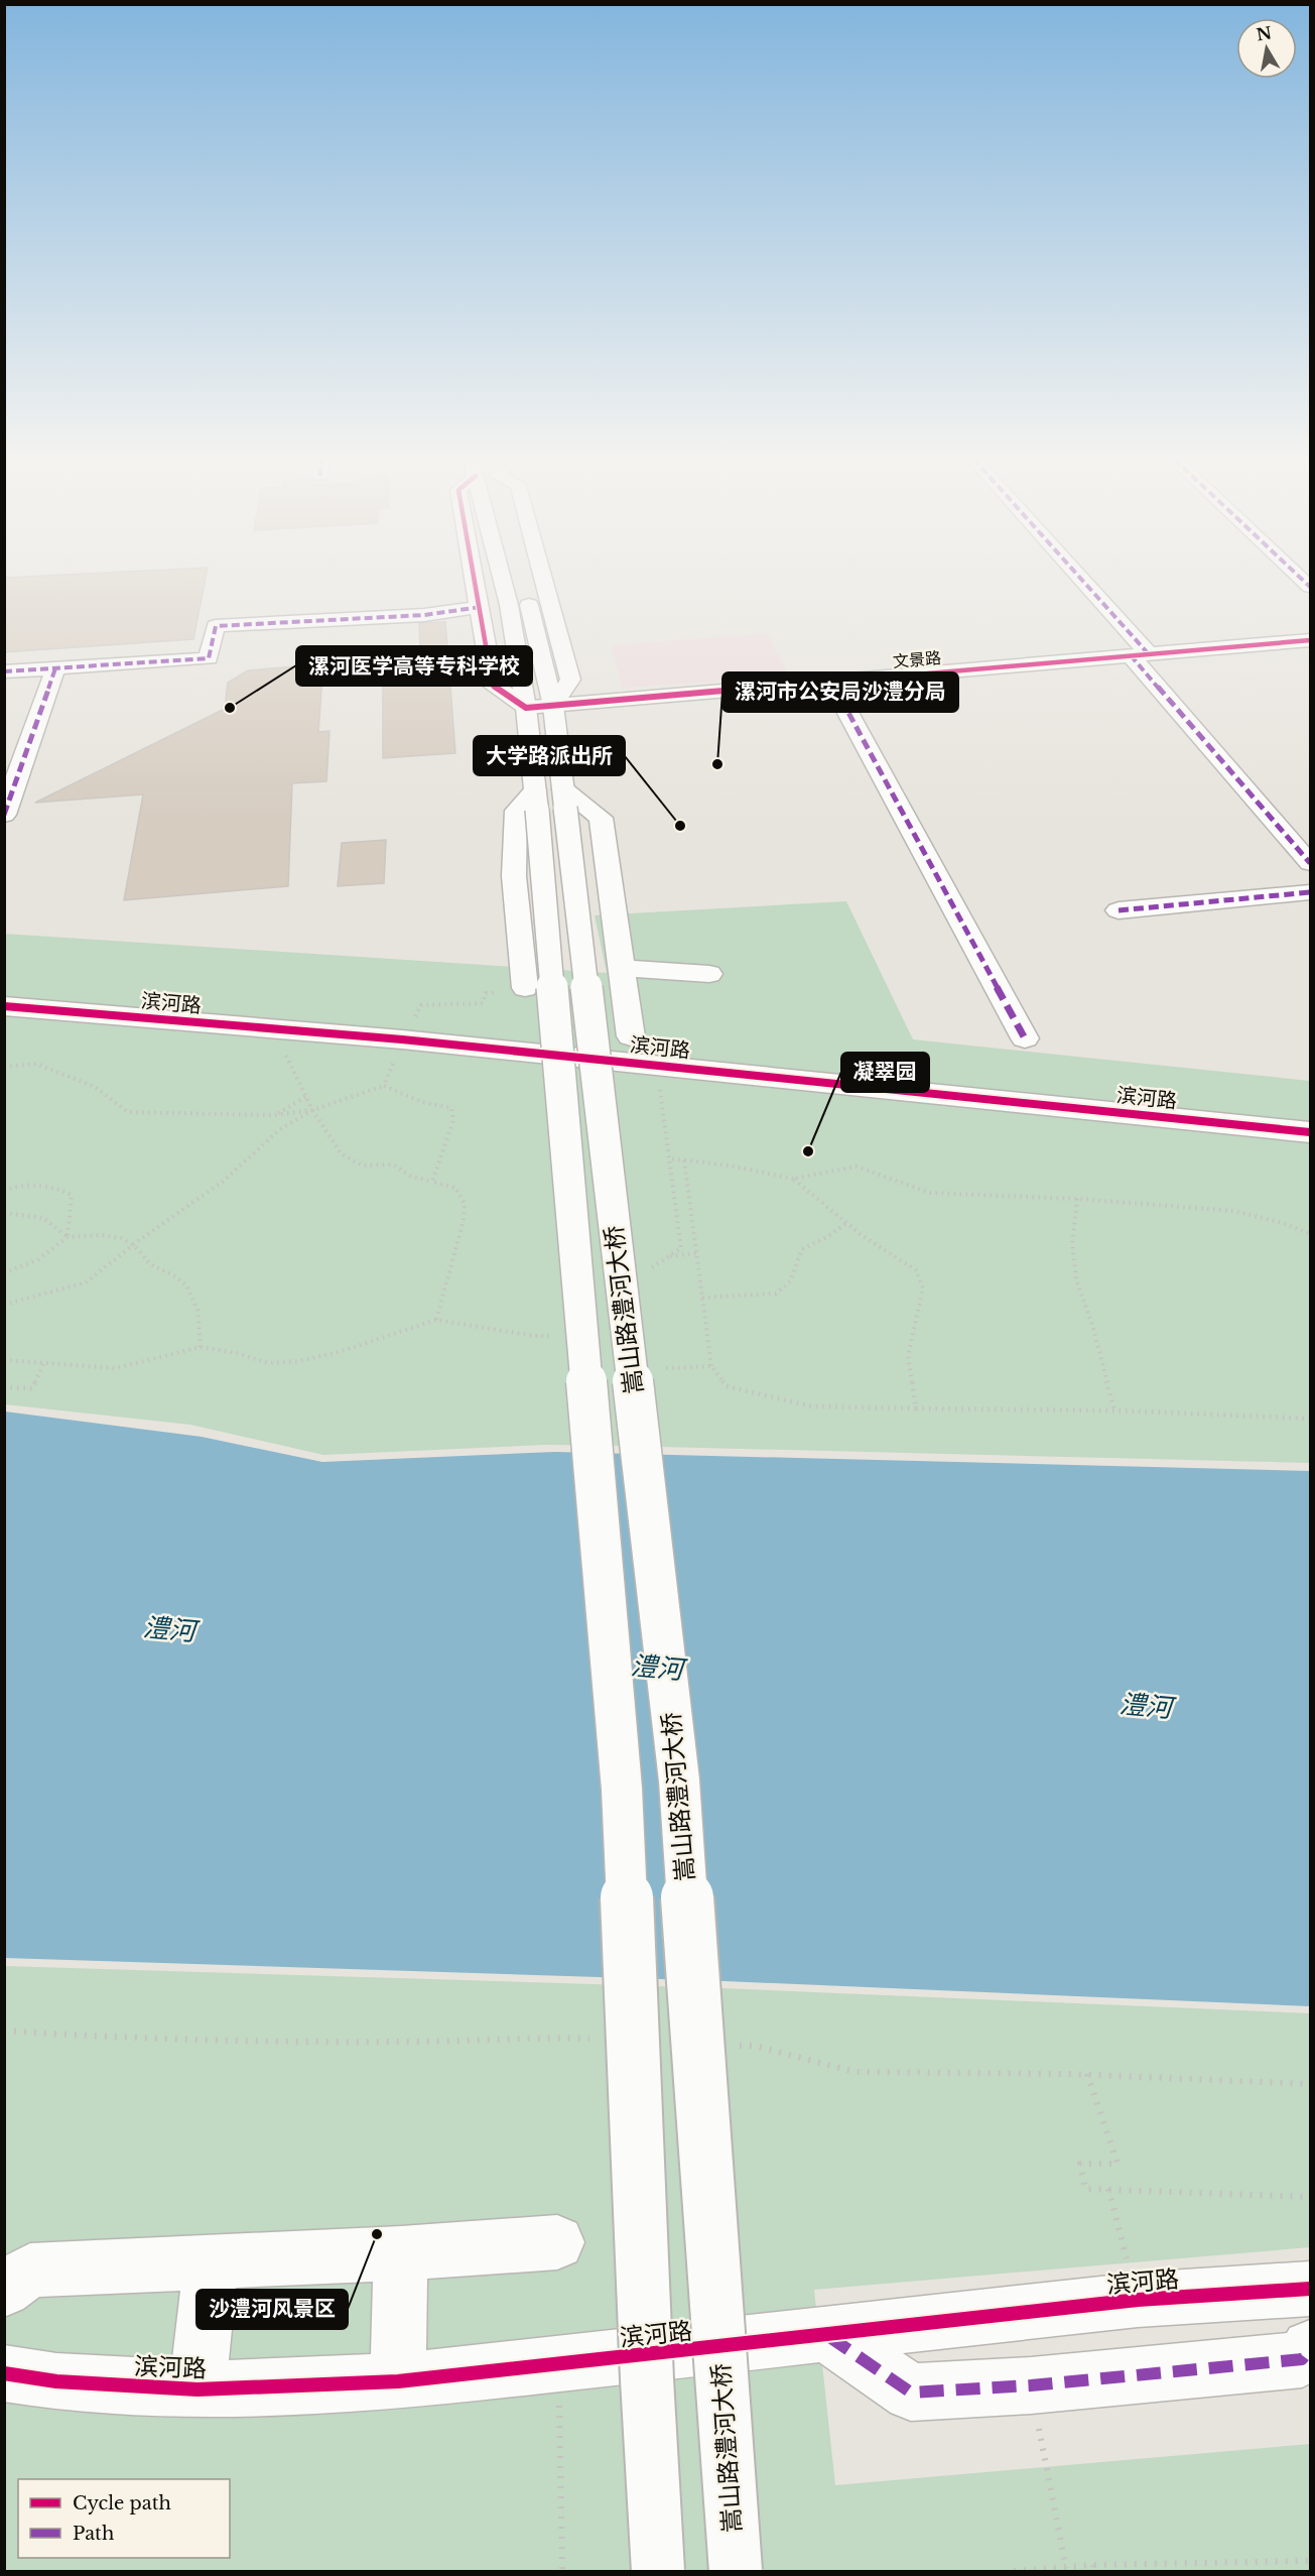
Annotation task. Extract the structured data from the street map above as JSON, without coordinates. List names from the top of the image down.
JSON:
{
  "streets": {
    "street": ["文景路", "滨河路", "嵩山路澧河大桥"]
  },
  "water": ["澧河"],
  "places": [
    "漯河医学高等专科学校",
    "漯河市公安局沙澧分局",
    "大学路派出所",
    "凝翠园",
    "沙澧河风景区"
  ],
  "legend": ["Cycle path", "Path"],
  "north": "top"
}
